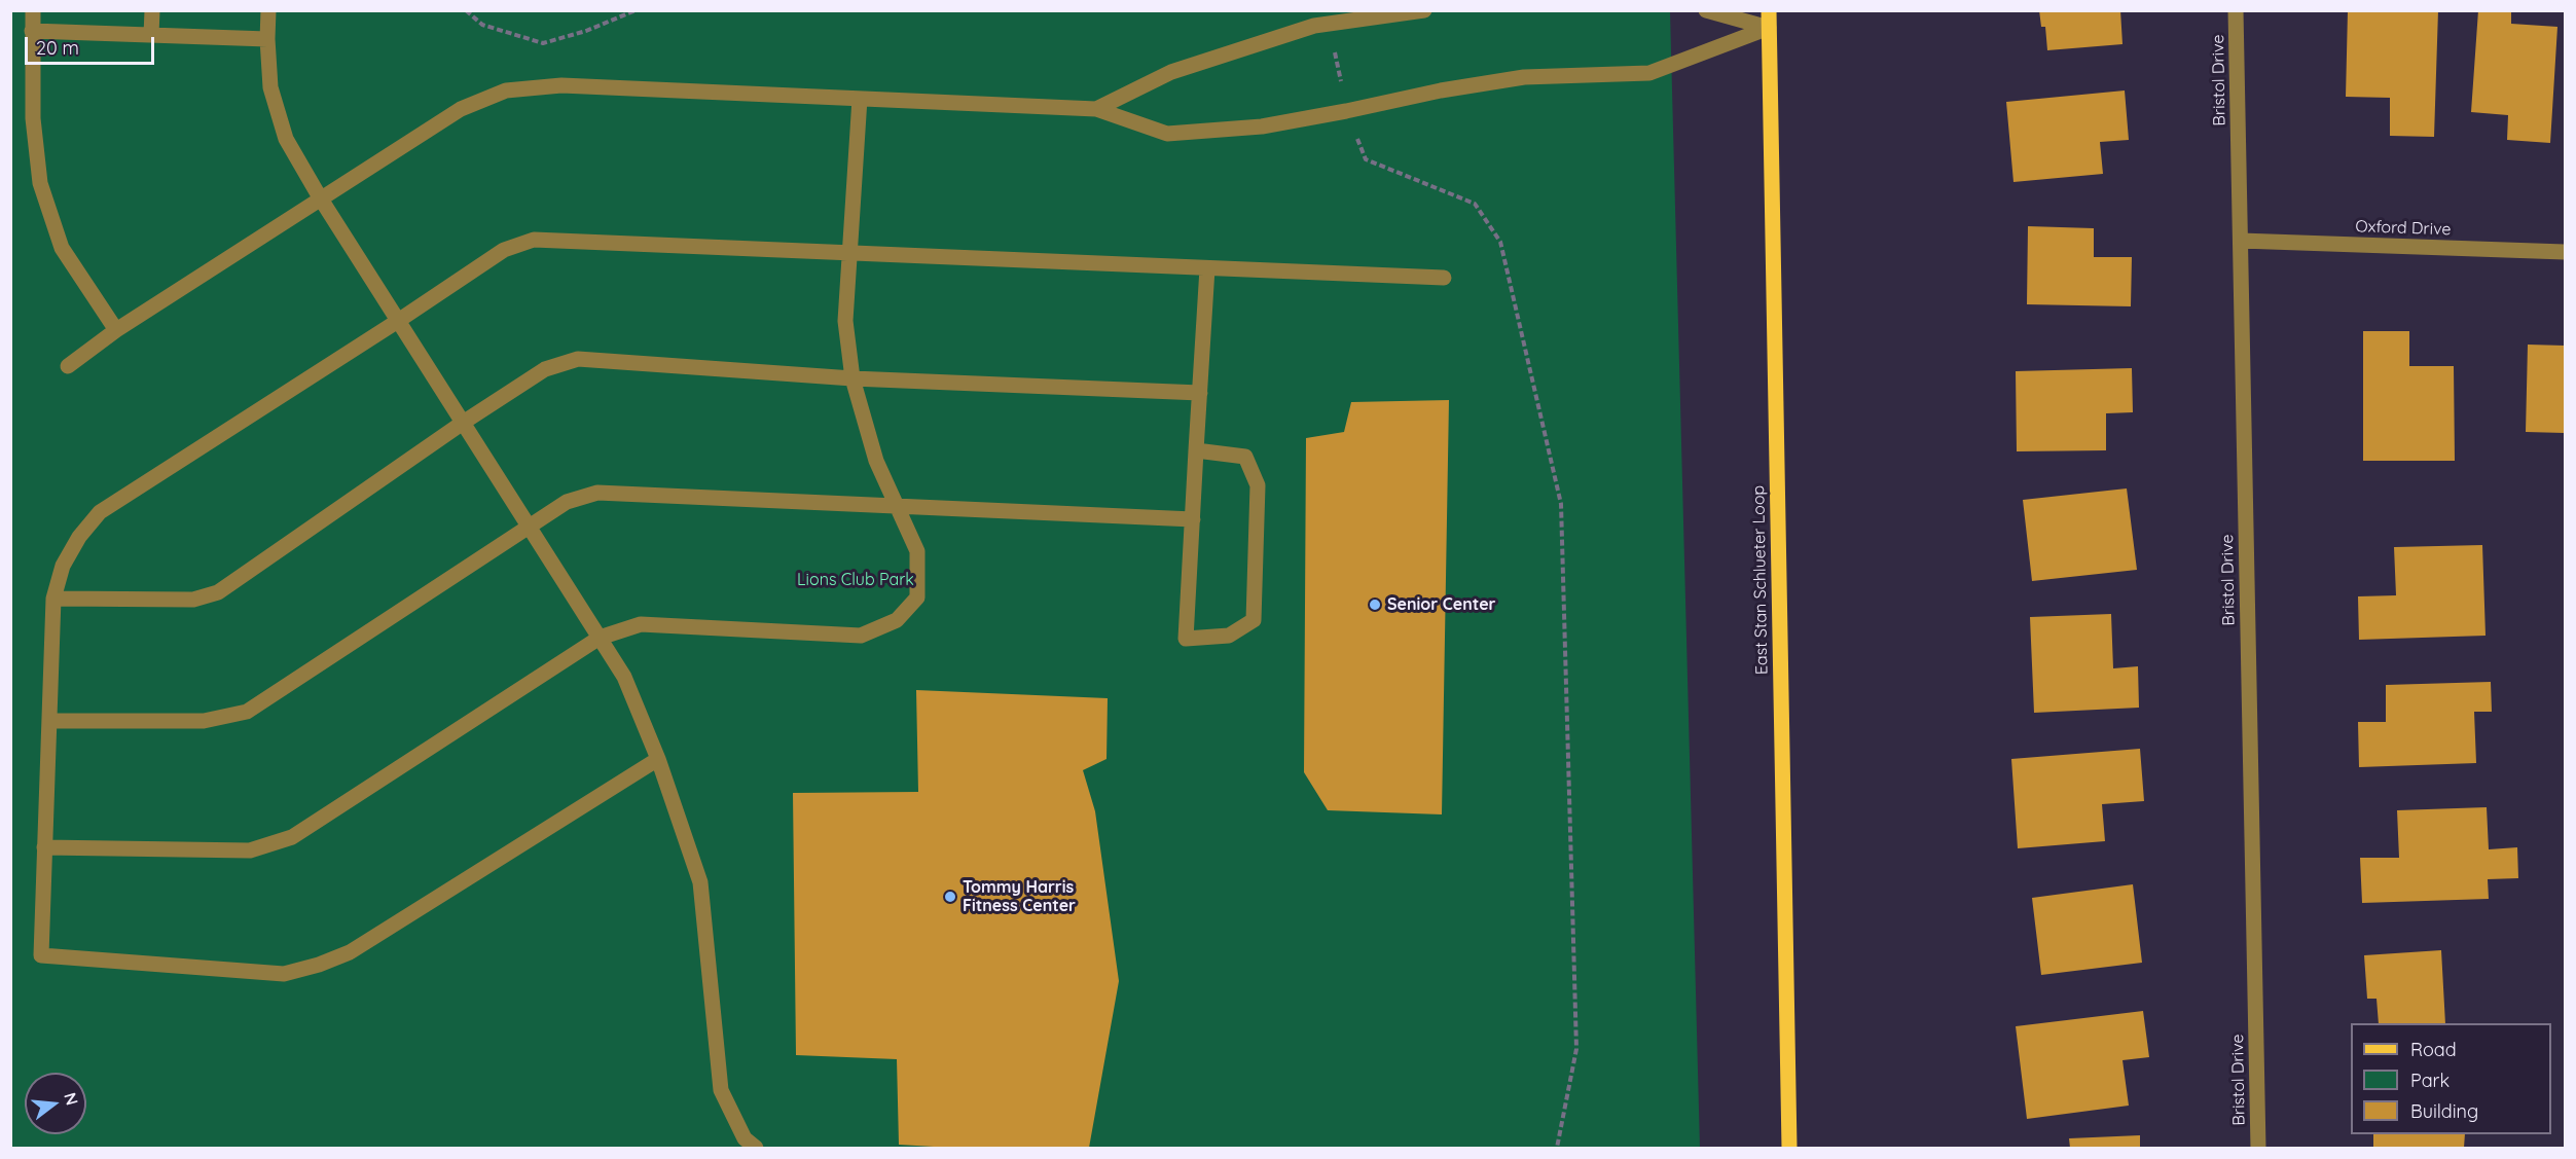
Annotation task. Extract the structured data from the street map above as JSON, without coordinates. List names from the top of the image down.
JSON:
{
  "streets": {
    "main road": ["East Stan Schlueter Loop"],
    "street": ["Bristol Drive", "Oxford Drive"]
  },
  "crossings": [
    ["Bristol Drive", "Oxford Drive"]
  ],
  "parks": ["Lions Club Park"],
  "places": ["Senior Center", "Tommy Harris Fitness Center"],
  "legend": ["Road", "Park", "Building"],
  "scale_bar": "20 m",
  "north": "right"
}
